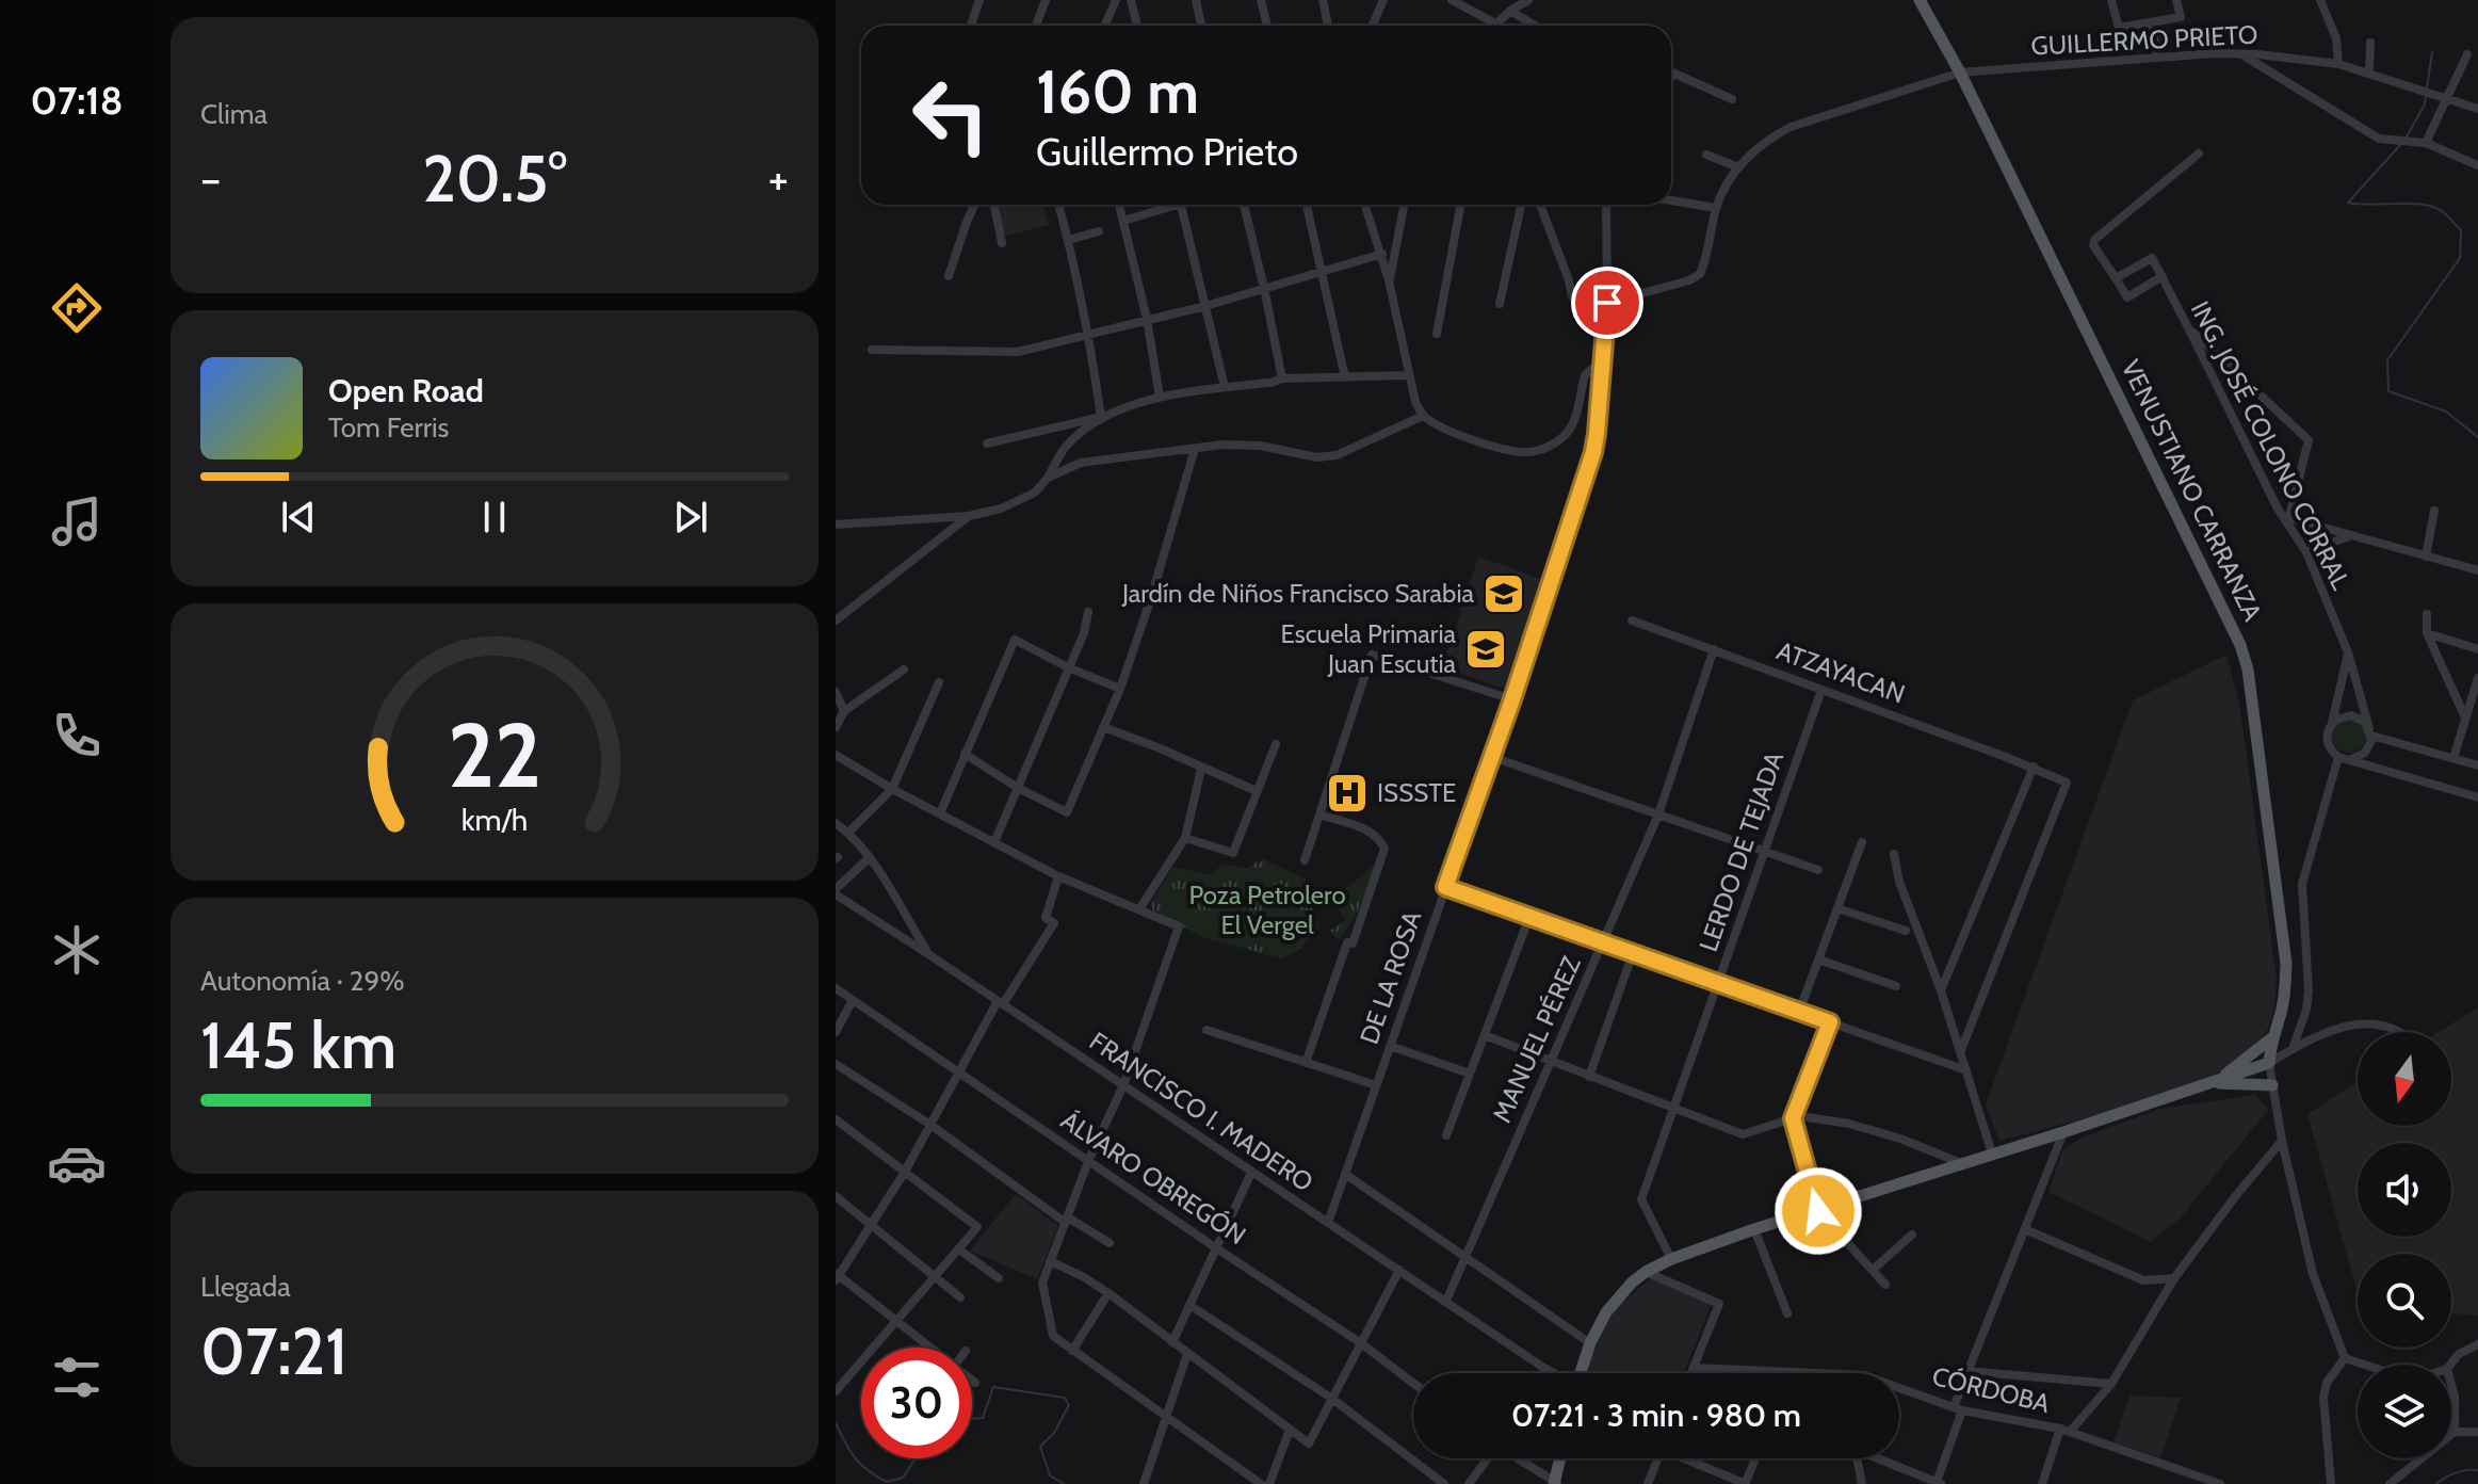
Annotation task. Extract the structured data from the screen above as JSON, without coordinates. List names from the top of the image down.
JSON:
{
  "streets": {
    "main road": ["VENUSTIANO CARRANZA"],
    "street": [
      "GUILLERMO PRIETO",
      "ING. JOSÉ COLONO CORRAL",
      "ATZAYACAN",
      "LERDO DE TEJADA",
      "DE LA ROSA",
      "MANUEL PÉREZ",
      "FRANCISCO I. MADERO",
      "ÁLVARO OBREGÓN",
      "CÓRDOBA"
    ]
  },
  "crossings": [
    ["GUILLERMO PRIETO", "VENUSTIANO CARRANZA"],
    ["GUILLERMO PRIETO", "DE LA ROSA"],
    ["ATZAYACAN", "MANUEL PÉREZ"],
    ["DE LA ROSA", "FRANCISCO I. MADERO"],
    ["MANUEL PÉREZ", "FRANCISCO I. MADERO"]
  ],
  "parks": ["Poza Petrolero El Vergel"],
  "places": {
    "school or university": ["Jardín de Niños Francisco Sarabia", "Escuela Primaria Juan Escutia"],
    "hospital": ["ISSSTE"]
  },
  "north": "bottom",
  "page": {
    "tabs": "07:18",
    "tile": [
      "Clima",
      ["Autonomía · 29%", "145 km"],
      ["Llegada", "07:21"]
    ],
    "turn": ["160 m", "Guillermo Prieto"],
    "heat": ["−", "20.5°", "+"],
    "song": ["Open Road", "Tom Ferris"],
    "limit": "30",
    "trip": "07:21 · 3 min · 980 m",
    "gauge": ["22", "km/h"]
  }
}
